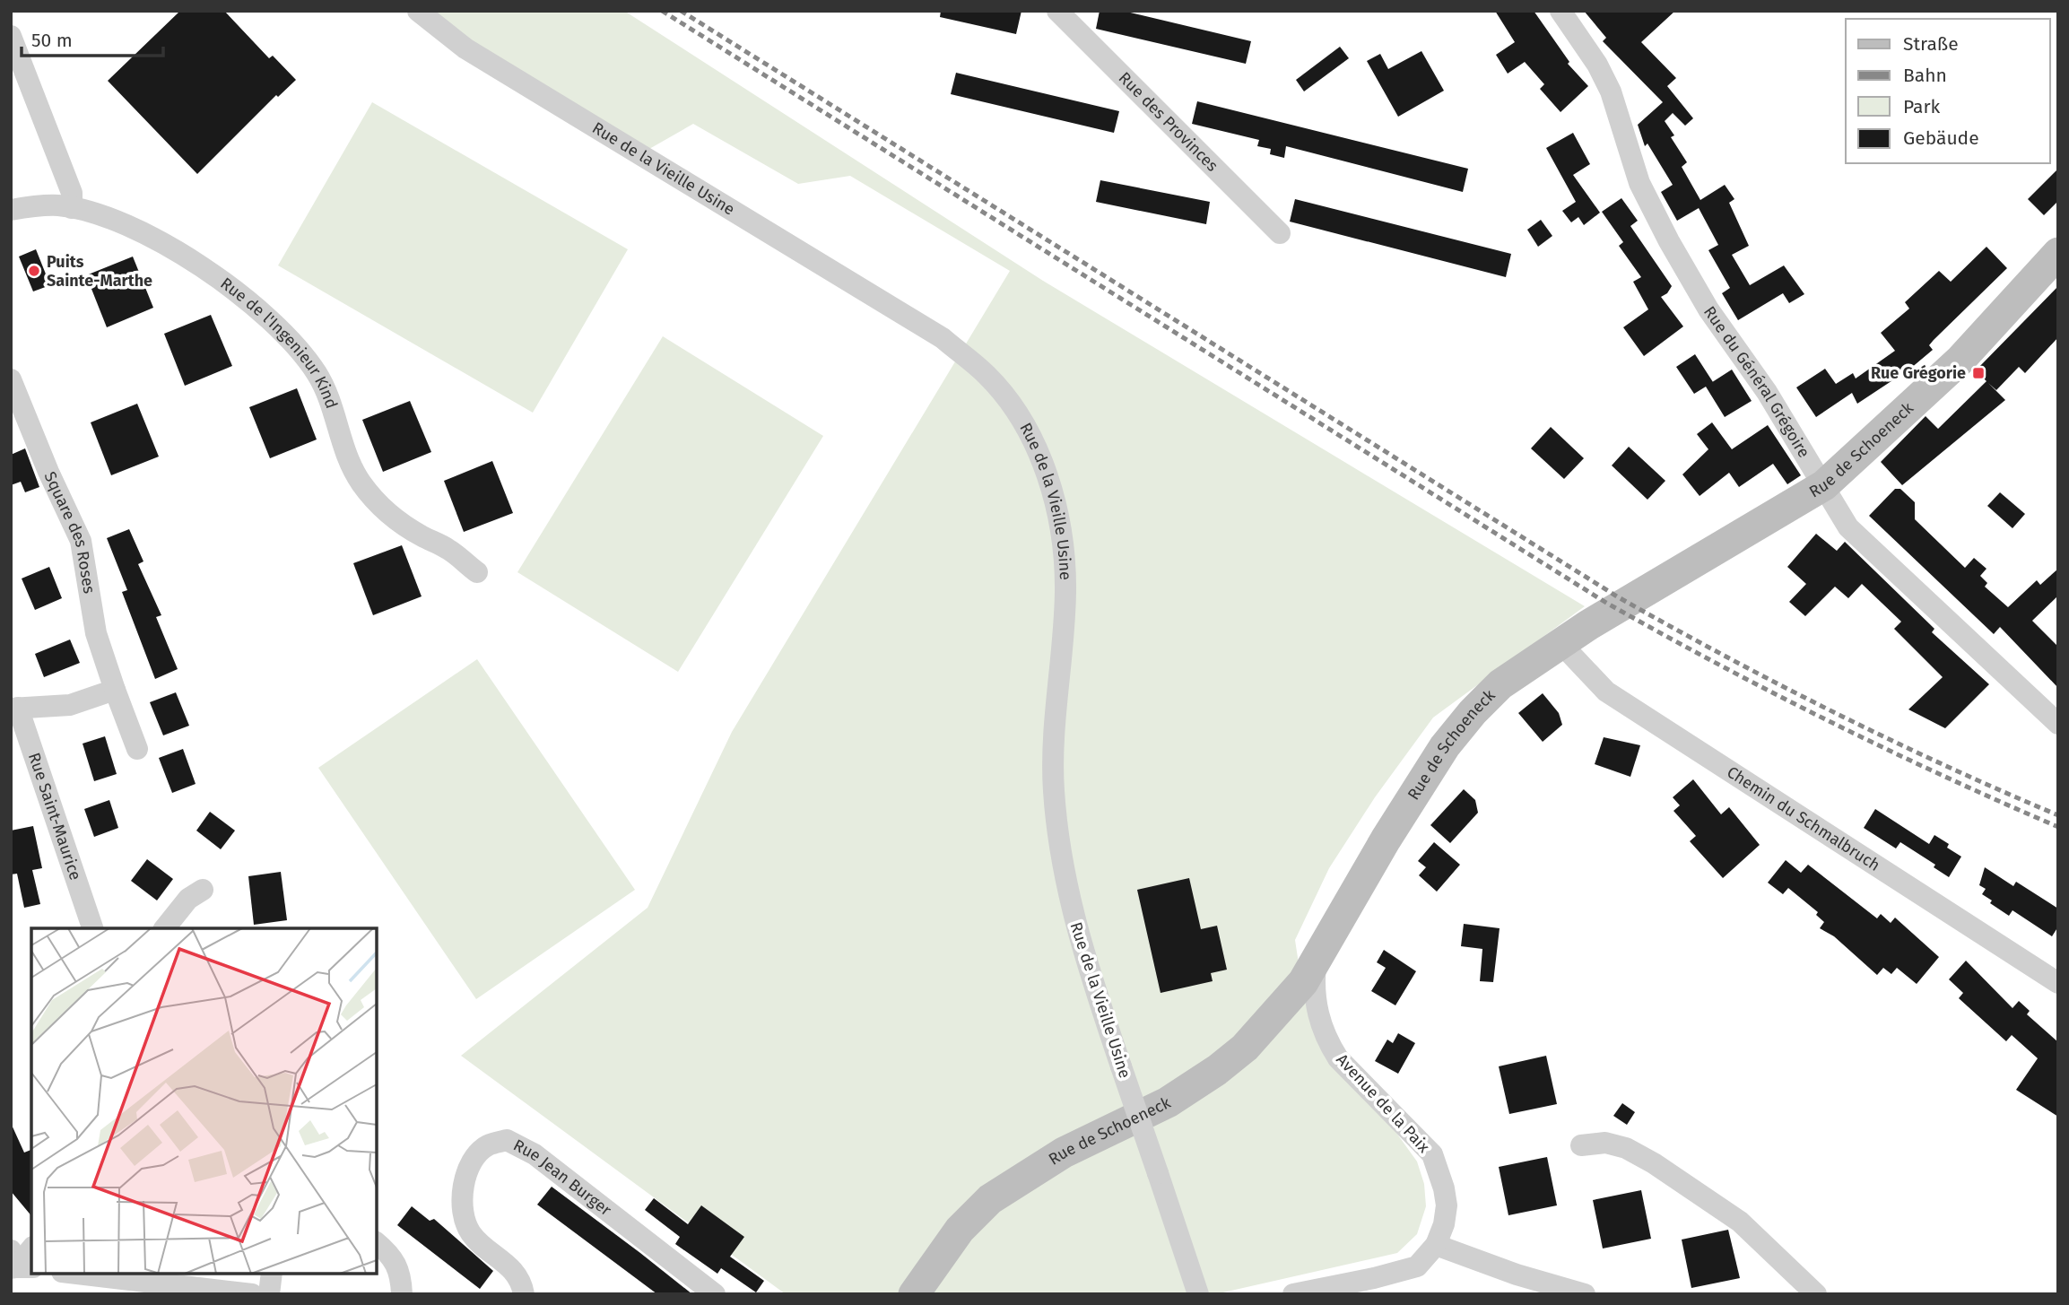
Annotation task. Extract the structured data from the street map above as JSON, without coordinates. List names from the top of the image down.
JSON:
{
  "streets": {
    "main road": ["Rue de Schoeneck"],
    "street": [
      "Rue des Provinces",
      "Rue de la Vieille Usine",
      "Rue de l'Ingenieur Kind",
      "Rue du Général Grégoire",
      "Square des Roses",
      "Rue Saint-Maurice",
      "Chemin du Schmalbruch",
      "Avenue de la Paix",
      "Rue Jean Burger"
    ]
  },
  "crossings": [
    ["Rue du Général Grégoire", "Rue de Schoeneck"],
    ["Rue de Schoeneck", "Chemin du Schmalbruch"],
    ["Rue de Schoeneck", "Avenue de la Paix"]
  ],
  "places": {
    "other": ["Puits Sainte-Marthe"],
    "transit": ["Rue Grégorie"]
  },
  "legend": [
    "Straße",
    "Bahn",
    "Park",
    "Gebäude"
  ],
  "scale_bar": "50 m"
}
